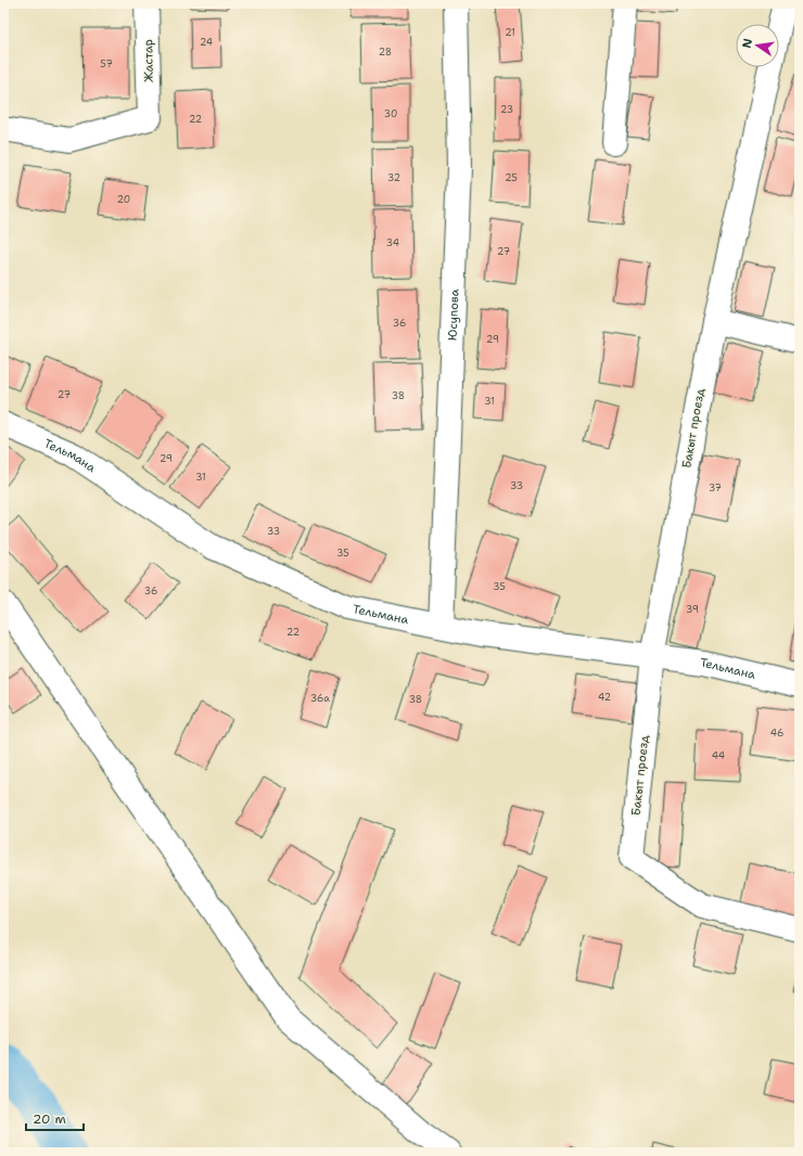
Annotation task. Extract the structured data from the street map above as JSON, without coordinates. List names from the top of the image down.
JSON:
{
  "streets": {
    "street": [
      "Жастар",
      "Юсупова",
      "Бакыт проезд",
      "Тельмана"
    ]
  },
  "crossings": [
    ["Юсупова", "Тельмана"],
    ["Бакыт проезд", "Тельмана"]
  ],
  "house_numbers": [
    "21",
    "24",
    "28",
    "57",
    "23",
    "30",
    "22",
    "32",
    "25",
    "20",
    "34",
    "27",
    "36",
    "29",
    "27",
    "38",
    "31",
    "29",
    "31",
    "33",
    "37",
    "33",
    "35",
    "35",
    "36",
    "39",
    "22",
    "42",
    "36а",
    "38",
    "46",
    "44"
  ],
  "scale_bar": "20 m",
  "north": "left"
}
